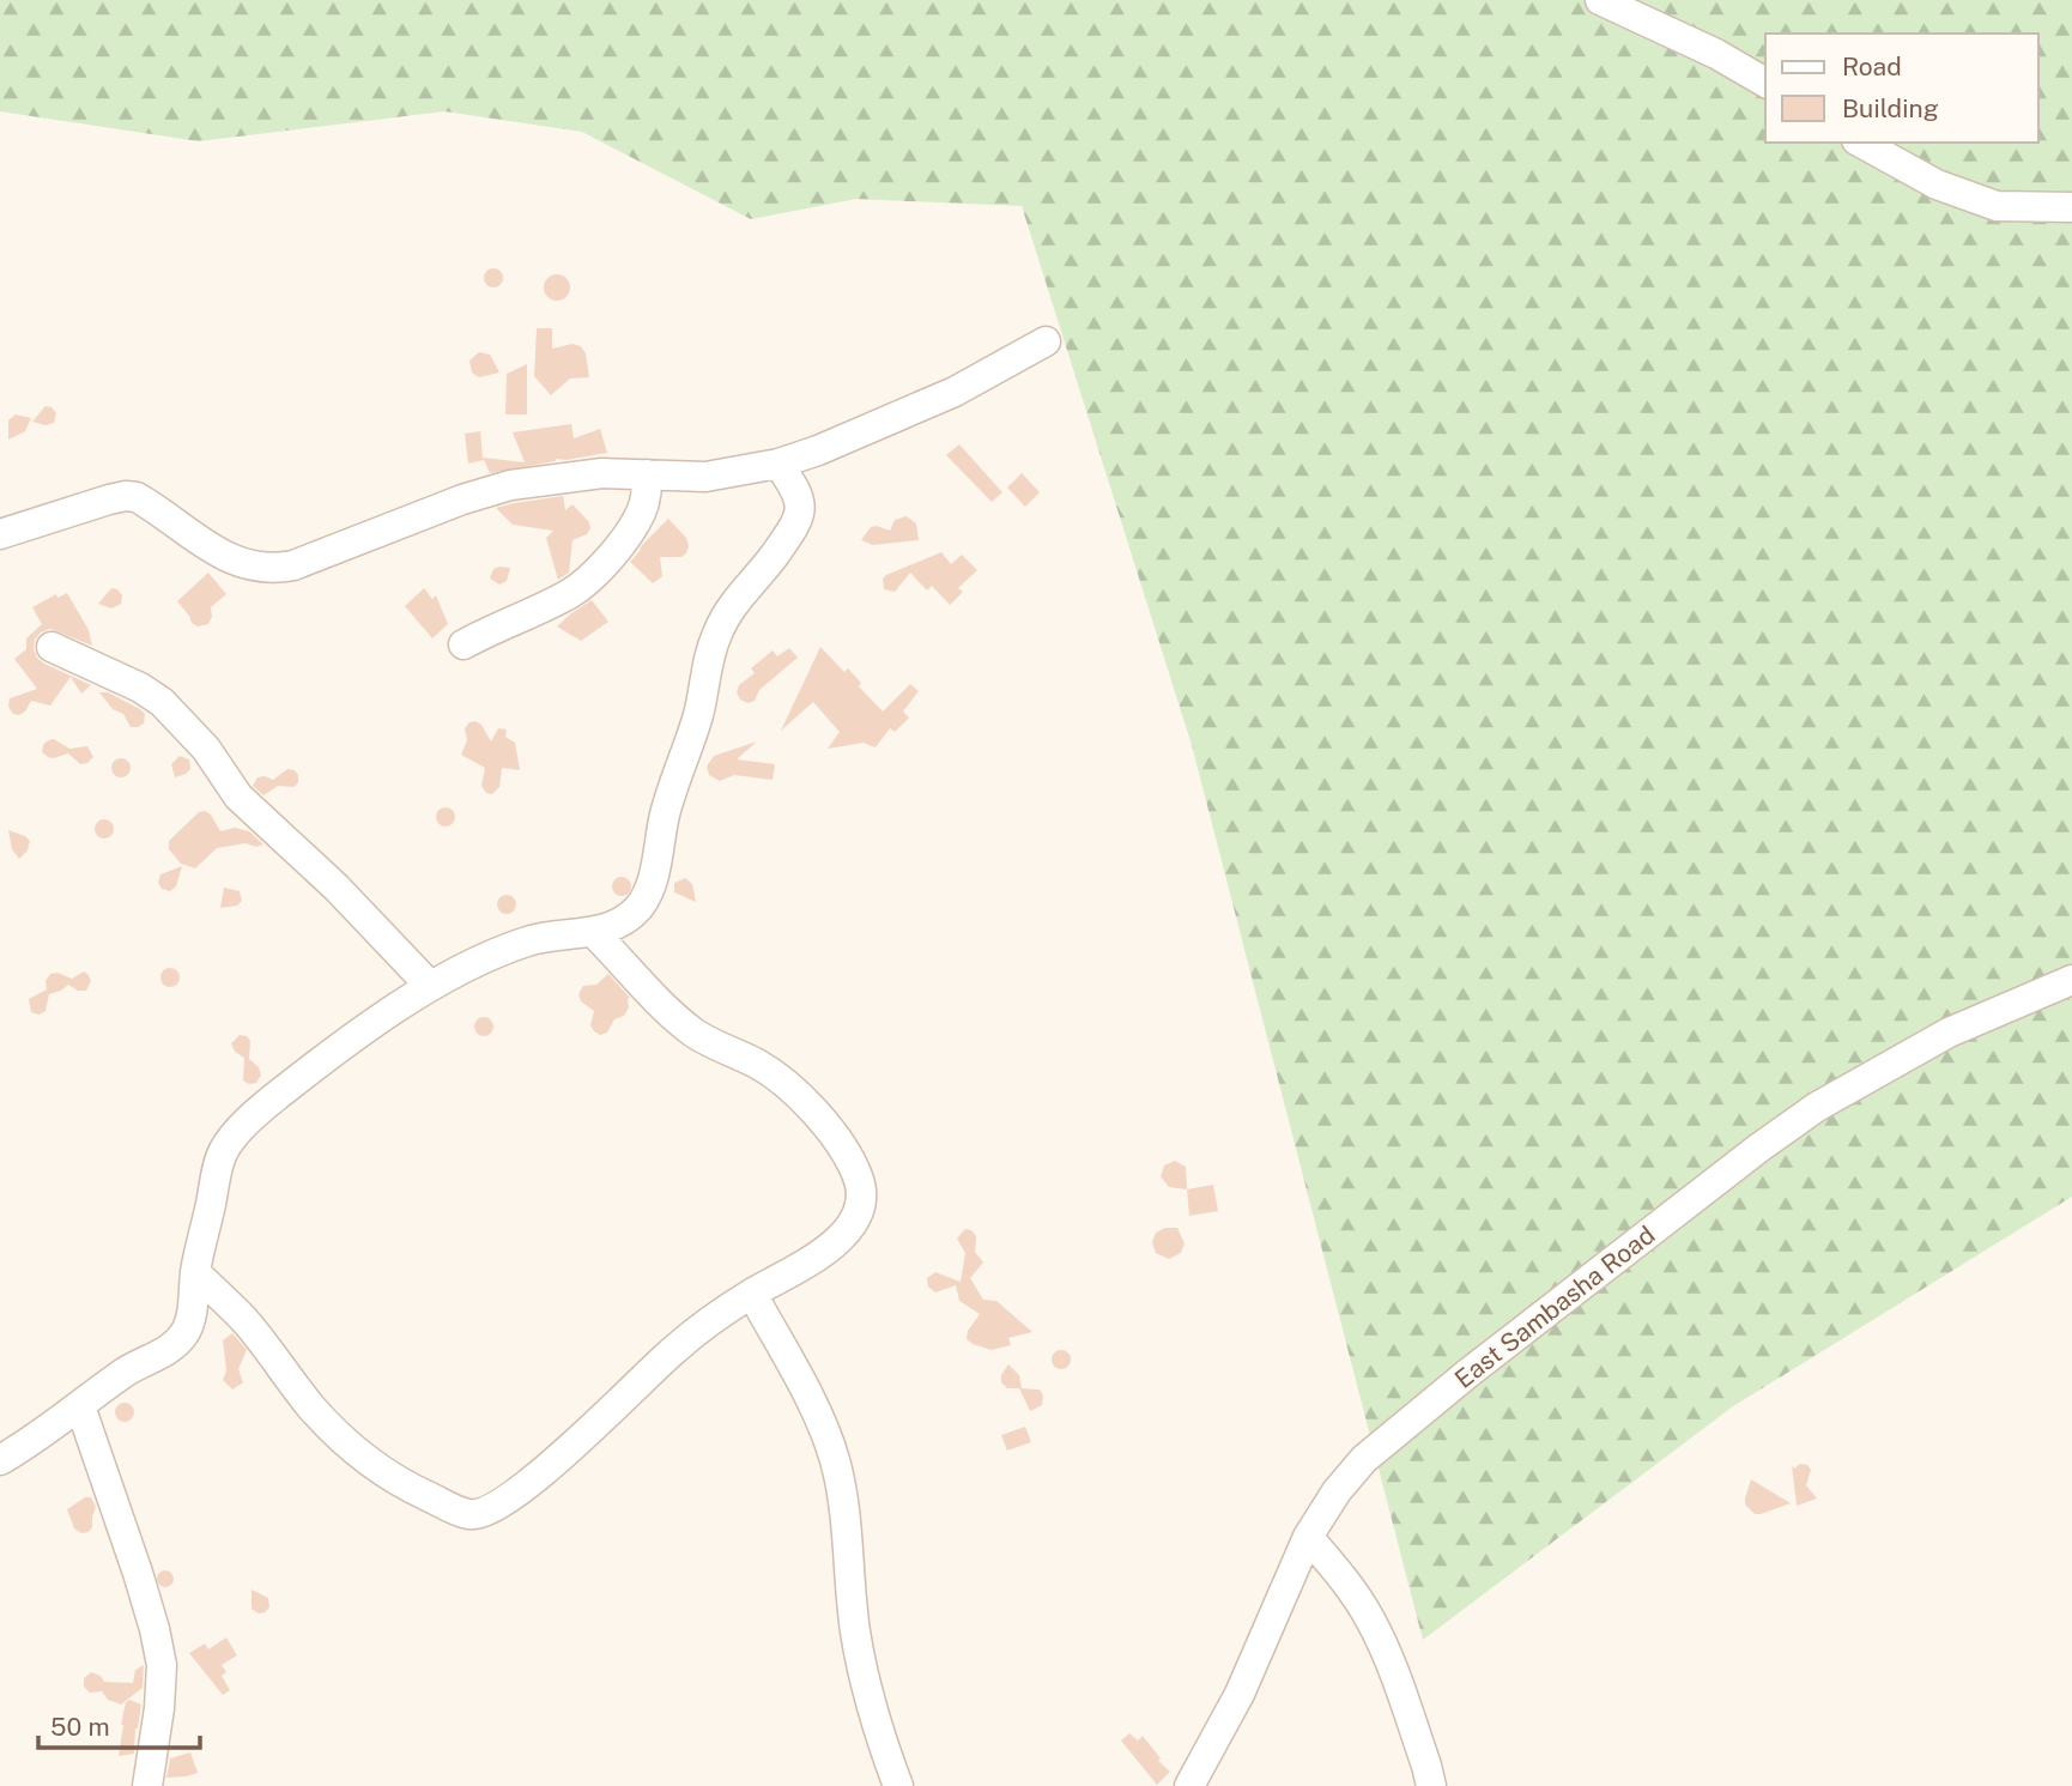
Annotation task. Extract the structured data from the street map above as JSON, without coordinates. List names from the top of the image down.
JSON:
{
  "streets": {
    "street": ["East Sambasha Road"]
  },
  "legend": ["Road", "Building"],
  "scale_bar": "50 m"
}
